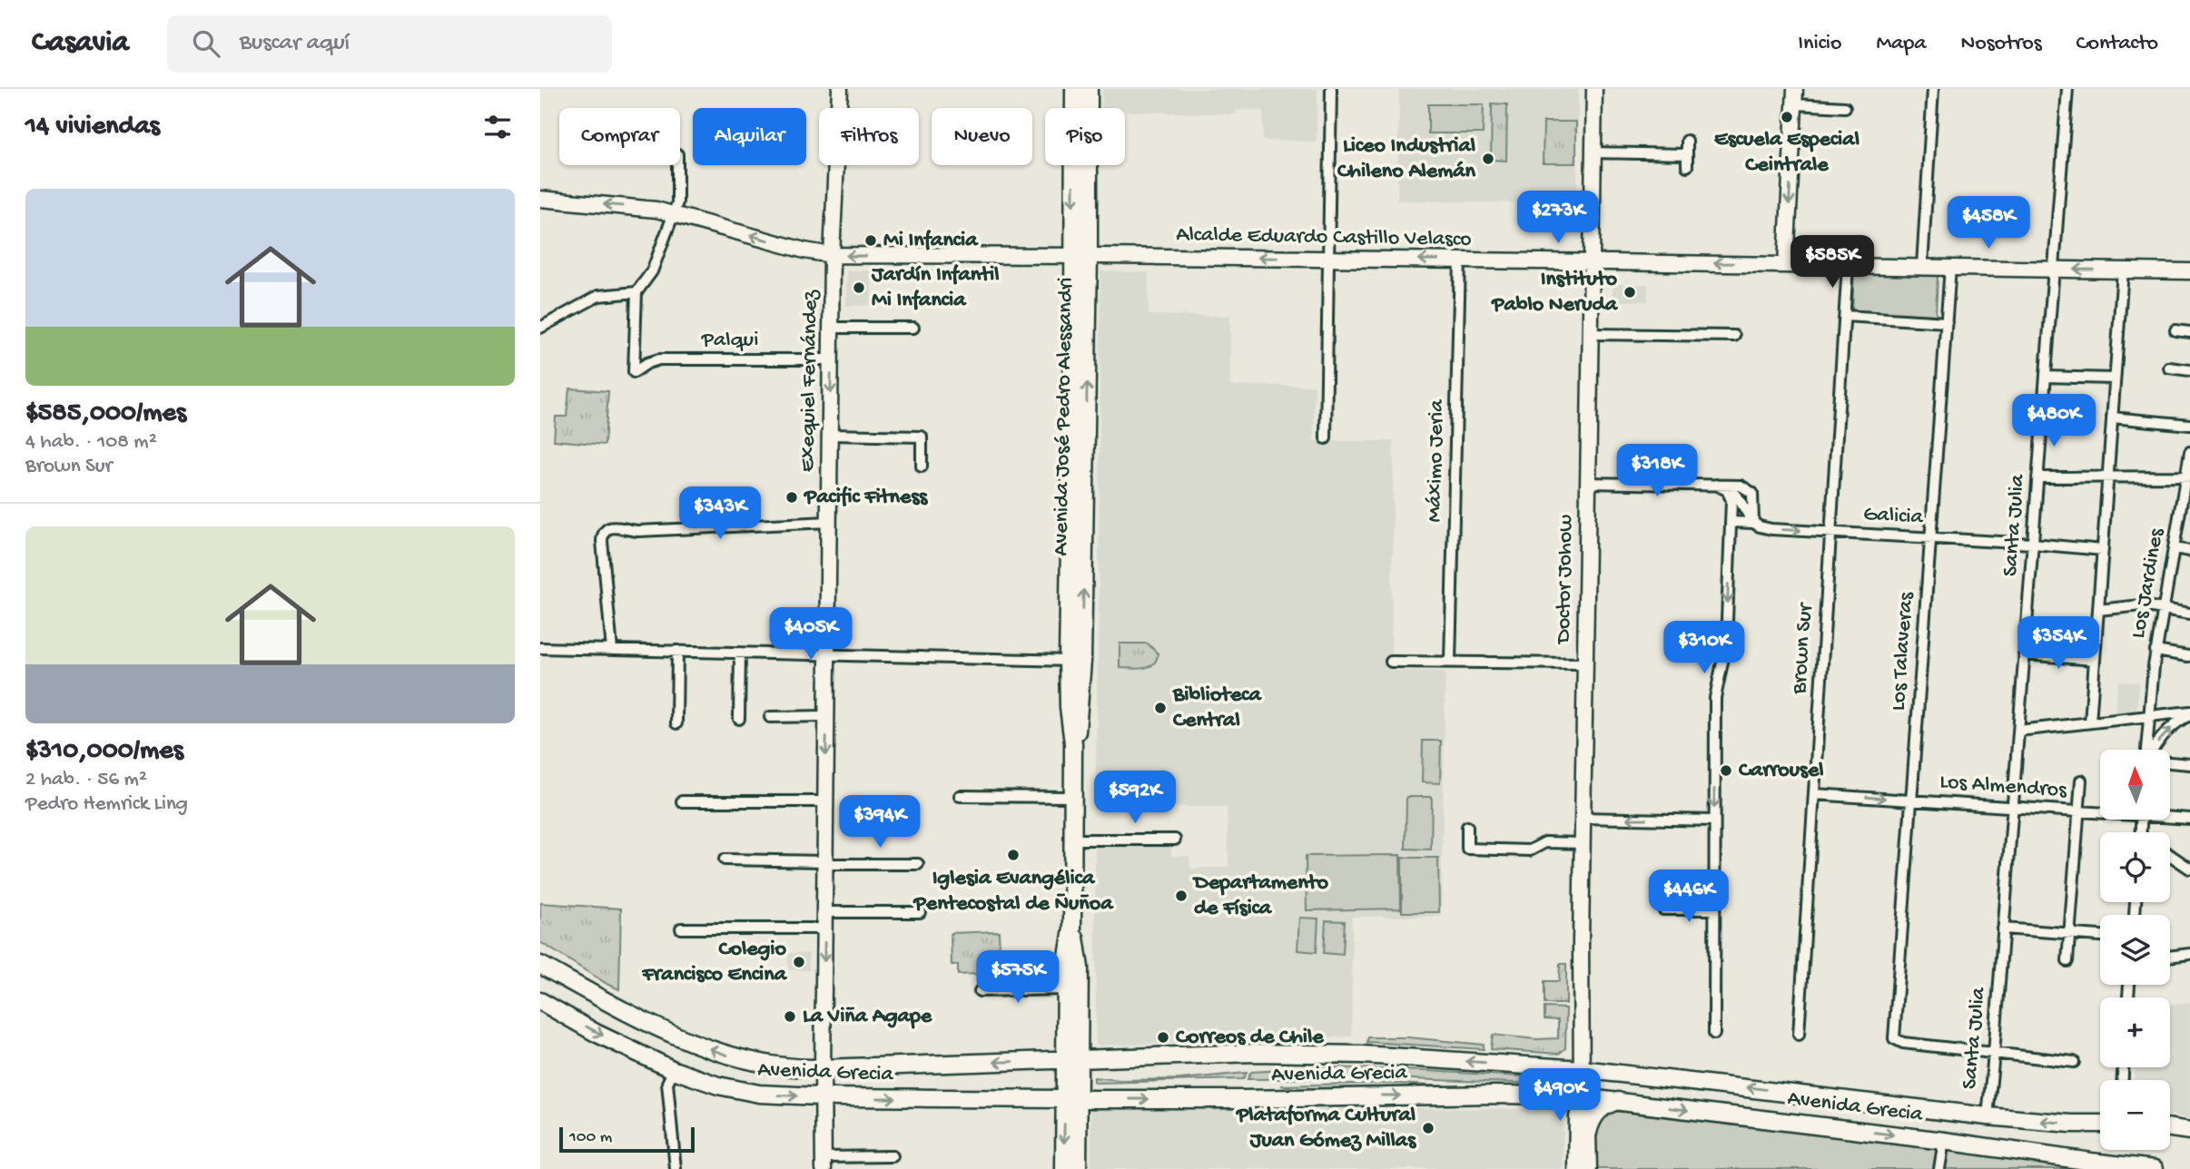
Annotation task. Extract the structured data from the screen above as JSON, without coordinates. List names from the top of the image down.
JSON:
{
  "streets": {
    "main road": ["Avenida José Pedro Alessandri", "Avenida Grecia"],
    "street": [
      "Alcalde Eduardo Castillo Velasco",
      "Palqui",
      "Exequiel Fernández",
      "Máximo Jeria",
      "Galicia",
      "Santa Julia",
      "Doctor Johow",
      "Los Jardines",
      "Brown Sur",
      "Los Talaveras",
      "Los Almendros"
    ]
  },
  "crossings": [
    ["Alcalde Eduardo Castillo Velasco", "Exequiel Fernández"],
    ["Alcalde Eduardo Castillo Velasco", "Avenida José Pedro Alessandri"],
    ["Alcalde Eduardo Castillo Velasco", "Máximo Jeria"],
    ["Alcalde Eduardo Castillo Velasco", "Santa Julia"],
    ["Alcalde Eduardo Castillo Velasco", "Doctor Johow"],
    ["Alcalde Eduardo Castillo Velasco", "Brown Sur"],
    ["Alcalde Eduardo Castillo Velasco", "Los Talaveras"],
    ["Palqui", "Exequiel Fernández"],
    ["Exequiel Fernández", "Avenida Grecia"],
    ["Avenida José Pedro Alessandri", "Avenida Grecia"],
    ["Galicia", "Santa Julia"],
    ["Galicia", "Brown Sur"],
    ["Galicia", "Los Talaveras"],
    ["Santa Julia", "Los Talaveras"],
    ["Santa Julia", "Los Almendros"],
    ["Santa Julia", "Avenida Grecia"],
    ["Doctor Johow", "Avenida Grecia"],
    ["Brown Sur", "Los Almendros"],
    ["Los Talaveras", "Los Almendros"]
  ],
  "places": [
    "Escuela Especial Ceintrale",
    "Liceo Industrial Chileno Alemán",
    "Mi Infancia",
    "Jardín Infantil Mi Infancia",
    "Instituto Pablo Neruda",
    "Pacific Fitness",
    "Biblioteca Central",
    "Carrousel",
    "Iglesia Evangélica Pentecostal de Ñuñoa",
    "Departamento de Física",
    "Colegio Francisco Encina",
    "La Viña Agape",
    "Correos de Chile",
    "Plataforma Cultural Juan Gómez Millas"
  ],
  "scale_bar": "100 m",
  "north": "top",
  "page": {
    "header": "Casavia",
    "search": "Buscar aquí",
    "nav": [
      "Inicio",
      "Mapa",
      "Nosotros",
      "Contacto"
    ],
    "heading": "14 viviendas",
    "chip": [
      "Comprar",
      "Alquilar",
      "Filtros",
      "Nuevo",
      "Piso"
    ],
    "list": [
      {
        "name": "$585,000/mes",
        "note": "4 hab. · 108 m² · Brown Sur"
      },
      {
        "name": "$310,000/mes",
        "note": "2 hab. · 56 m² · Pedro Hemrick Ling"
      }
    ],
    "price": [
      "$273K",
      "$458K",
      "$585K",
      "$480K",
      "$318K",
      "$343K",
      "$405K",
      "$354K",
      "$310K",
      "$592K",
      "$394K",
      "$446K",
      "$575K",
      "$490K"
    ],
    "map_buttons": ["+", "−"],
    "scale": "100 m"
  }
}
